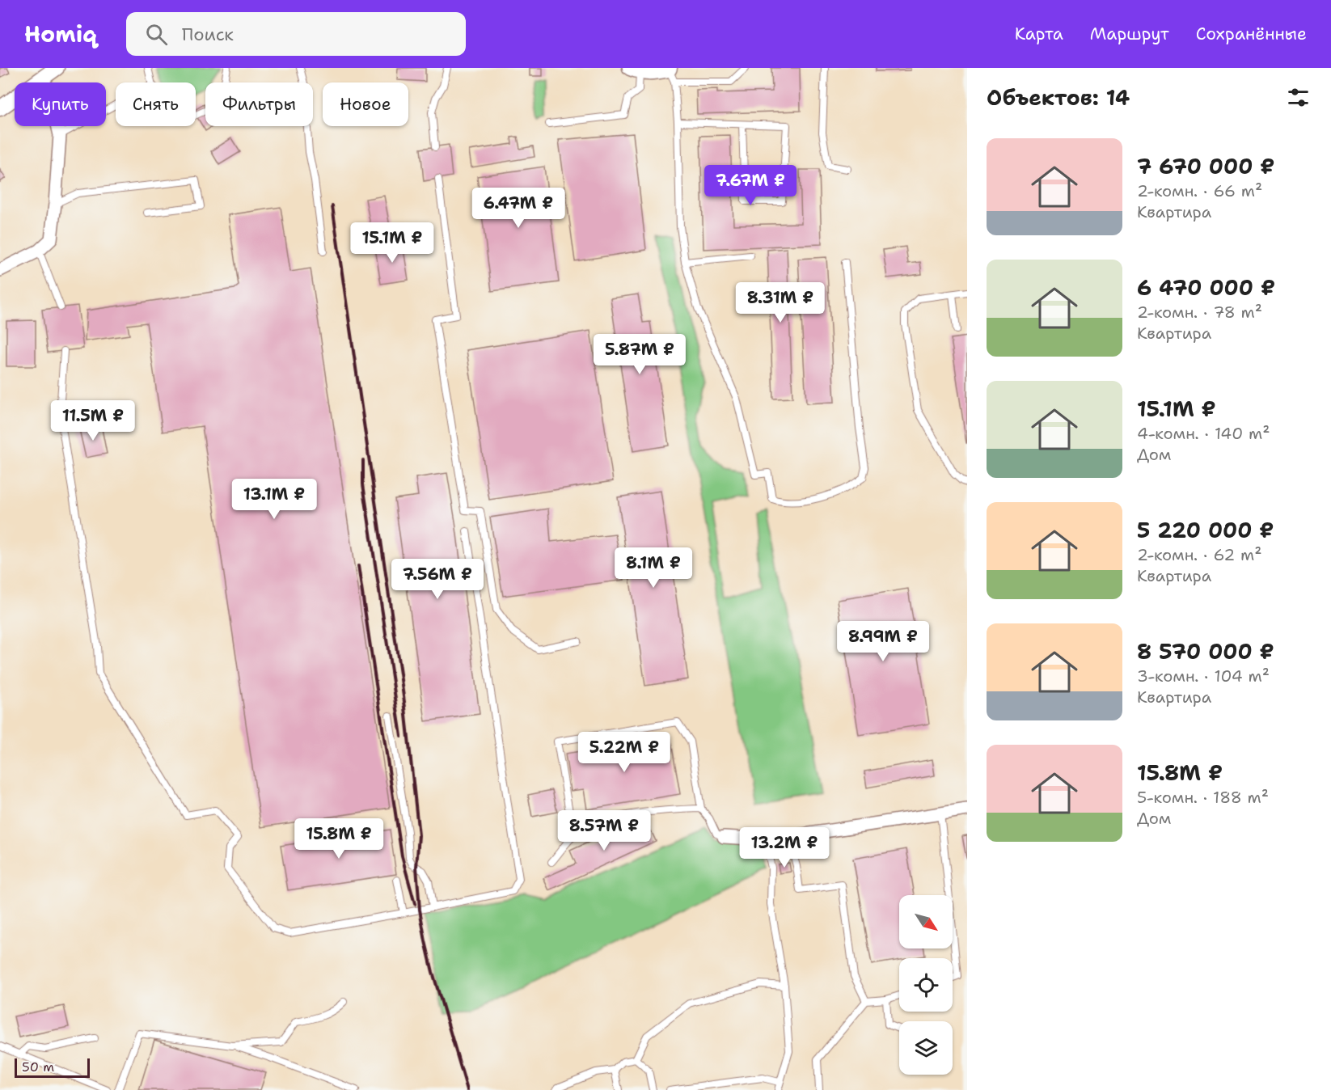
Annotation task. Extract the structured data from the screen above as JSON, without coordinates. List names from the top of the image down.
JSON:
{
  "scale_bar": "50 m",
  "north": "bottom right",
  "page": {
    "header": "Homiq",
    "search": "Поиск",
    "nav": ["Карта", "Маршрут", "Сохранённые"],
    "heading": "Объектов: 14",
    "chip": [
      "Купить",
      "Снять",
      "Фильтры",
      "Новое"
    ],
    "list": [
      {
        "name": "7 670 000 ₽",
        "note": "2-комн. · 66 m² · Квартира"
      },
      {
        "name": "6 470 000 ₽",
        "note": "2-комн. · 78 m² · Квартира"
      },
      {
        "name": "15.1M ₽",
        "note": "4-комн. · 140 m² · Дом"
      },
      {
        "name": "5 220 000 ₽",
        "note": "2-комн. · 62 m² · Квартира"
      },
      {
        "name": "8 570 000 ₽",
        "note": "3-комн. · 104 m² · Квартира"
      },
      {
        "name": "15.8M ₽",
        "note": "5-комн. · 188 m² · Дом"
      }
    ],
    "price": [
      "7.67M ₽",
      "6.47M ₽",
      "15.1M ₽",
      "8.31M ₽",
      "5.87M ₽",
      "11.5M ₽",
      "13.1M ₽",
      "8.1M ₽",
      "7.56M ₽",
      "8.99M ₽",
      "5.22M ₽",
      "8.57M ₽",
      "15.8M ₽",
      "13.2M ₽"
    ],
    "scale": "50 m"
  }
}
